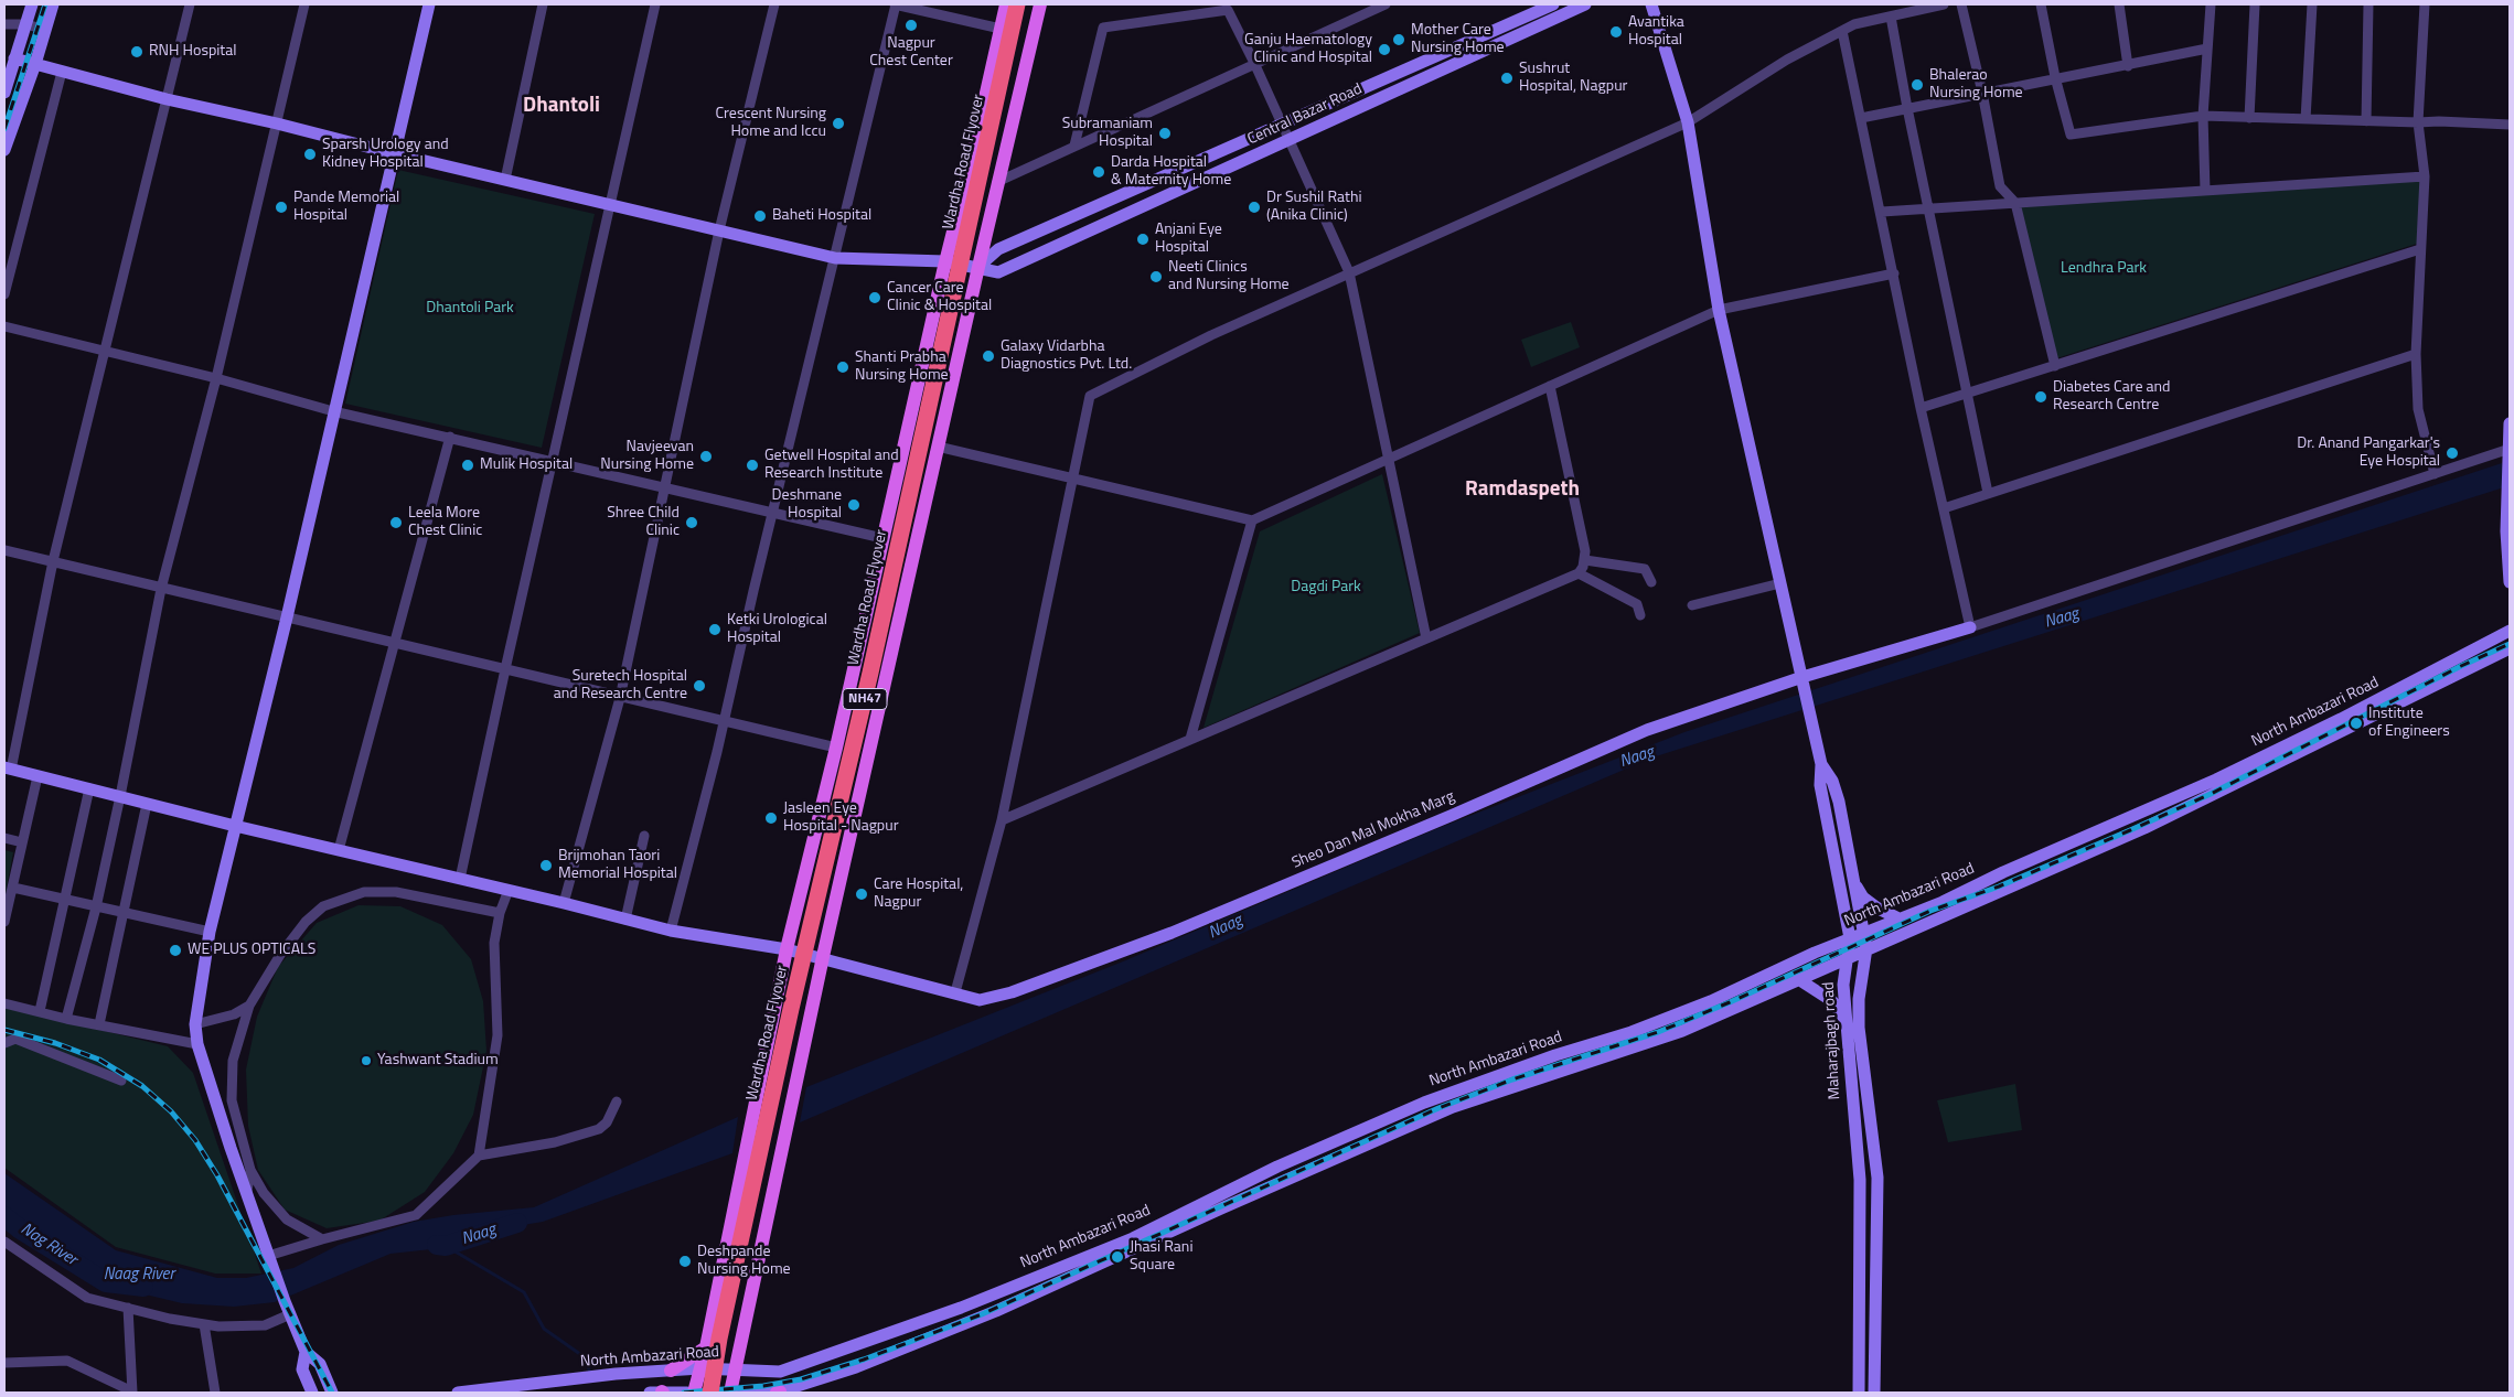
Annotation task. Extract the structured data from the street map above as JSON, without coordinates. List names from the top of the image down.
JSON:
{
  "streets": {
    "highway": ["Wardha Road Flyover", "NH47"],
    "street": [
      "Central Bazar Road",
      "North Ambazari Road",
      "Sheo Dan Mal Mokha Marg",
      "Maharajbagh road"
    ]
  },
  "crossings": [
    ["North Ambazari Road", "Maharajbagh road"]
  ],
  "districts": ["Dhantoli", "Ramdaspeth"],
  "water": ["Naag", "Nag River", "Naag River"],
  "parks": ["Lendhra Park", "Dhantoli Park", "Dagdi Park"],
  "places": [
    "Nagpur Chest Center",
    "Avantika Hospital",
    "Mother Care Nursing Home",
    "Ganju Haematology Clinic and Hospital",
    "RNH Hospital",
    "Sushrut Hospital, Nagpur",
    "Bhalerao Nursing Home",
    "Crescent Nursing Home and Iccu",
    "Subramaniam Hospital",
    "Sparsh Urology and Kidney Hospital",
    "Darda Hospital & Maternity Home",
    "Pande Memorial Hospital",
    "Dr Sushil Rathi (Anika Clinic)",
    "Baheti Hospital",
    "Anjani Eye Hospital",
    "Neeti Clinics and Nursing Home",
    "Cancer Care Clinic & Hospital",
    "Galaxy Vidarbha Diagnostics Pvt. Ltd.",
    "Shanti Prabha Nursing Home",
    "Diabetes Care and Research Centre",
    "Dr. Anand Pangarkar's Eye Hospital",
    "Navjeevan Nursing Home",
    "Mulik Hospital",
    "Getwell Hospital and Research Institute",
    "Deshmane Hospital",
    "Leela More Chest Clinic",
    "Shree Child Clinic",
    "Ketki Urological Hospital",
    "Suretech Hospital and Research Centre",
    "Institute of Engineers",
    "Jasleen Eye Hospital - Nagpur",
    "Brijmohan Taori Memorial Hospital",
    "Care Hospital, Nagpur",
    "WE PLUS OPTICALS",
    "Yashwant Stadium",
    "Jhasi Rani Square",
    "Deshpande Nursing Home"
  ]
}
